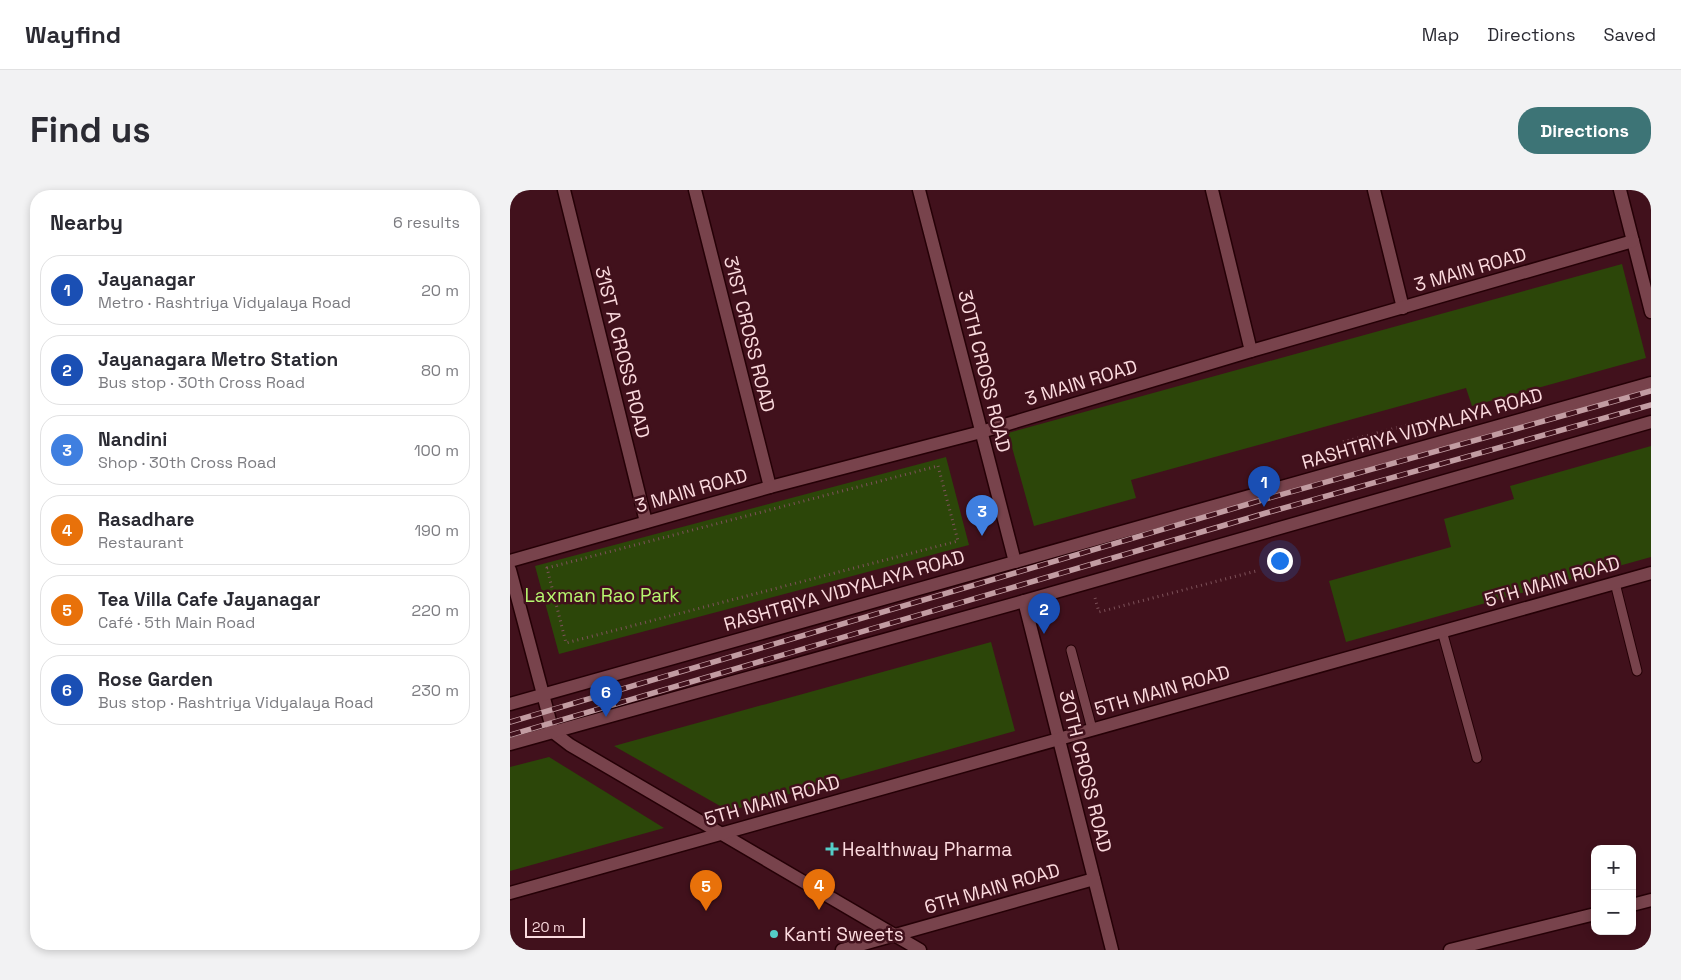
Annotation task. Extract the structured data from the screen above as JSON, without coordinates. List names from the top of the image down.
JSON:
{
  "streets": {
    "street": [
      "3 MAIN ROAD",
      "31ST CROSS ROAD",
      "31ST A CROSS ROAD",
      "30TH CROSS ROAD",
      "RASHTRIYA VIDYALAYA ROAD",
      "5TH MAIN ROAD",
      "6TH MAIN ROAD"
    ]
  },
  "crossings": [
    ["3 MAIN ROAD", "31ST CROSS ROAD"],
    ["3 MAIN ROAD", "31ST A CROSS ROAD"],
    ["3 MAIN ROAD", "30TH CROSS ROAD"],
    ["30TH CROSS ROAD", "RASHTRIYA VIDYALAYA ROAD"],
    ["30TH CROSS ROAD", "5TH MAIN ROAD"],
    ["30TH CROSS ROAD", "6TH MAIN ROAD"]
  ],
  "parks": ["Laxman Rao Park"],
  "places": {
    "health": ["Healthway Pharma"],
    "other": ["Kanti Sweets"]
  },
  "scale_bar": "20 m",
  "page": {
    "header": "Wayfind",
    "nav": ["Map", "Directions", "Saved"],
    "buttons": "Directions",
    "title": "Find us",
    "heading": ["Nearby", "6 results"],
    "list": [
      {
        "mark": "1",
        "name": "Jayanagar",
        "note": "Metro · Rashtriya Vidyalaya Road",
        "value": "20 m"
      },
      {
        "mark": "2",
        "name": "Jayanagara Metro Station",
        "note": "Bus stop · 30th Cross Road",
        "value": "80 m"
      },
      {
        "mark": "3",
        "name": "Nandini",
        "note": "Shop · 30th Cross Road",
        "value": "100 m"
      },
      {
        "mark": "4",
        "name": "Rasadhare",
        "note": "Restaurant",
        "value": "190 m"
      },
      {
        "mark": "5",
        "name": "Tea Villa Cafe Jayanagar",
        "note": "Café · 5th Main Road",
        "value": "220 m"
      },
      {
        "mark": "6",
        "name": "Rose Garden",
        "note": "Bus stop · Rashtriya Vidyalaya Road",
        "value": "230 m"
      }
    ],
    "pins": [
      "1",
      "3",
      "2",
      "6",
      "4",
      "5"
    ],
    "map_buttons": ["+", "−"],
    "scale": "20 m"
  }
}
